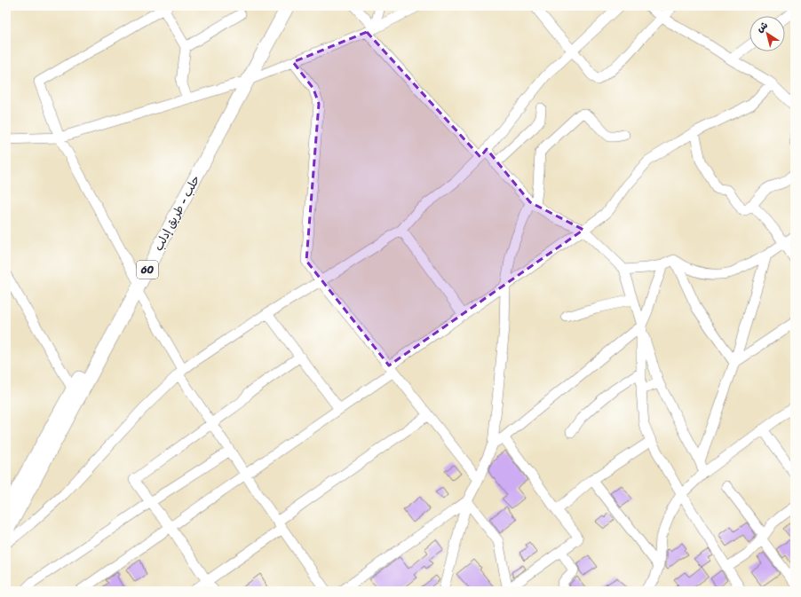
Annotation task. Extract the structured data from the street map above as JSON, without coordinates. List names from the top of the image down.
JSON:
{
  "streets": {
    "main road": ["حلب - طريق إدلب", "60"]
  },
  "north": "top left"
}
